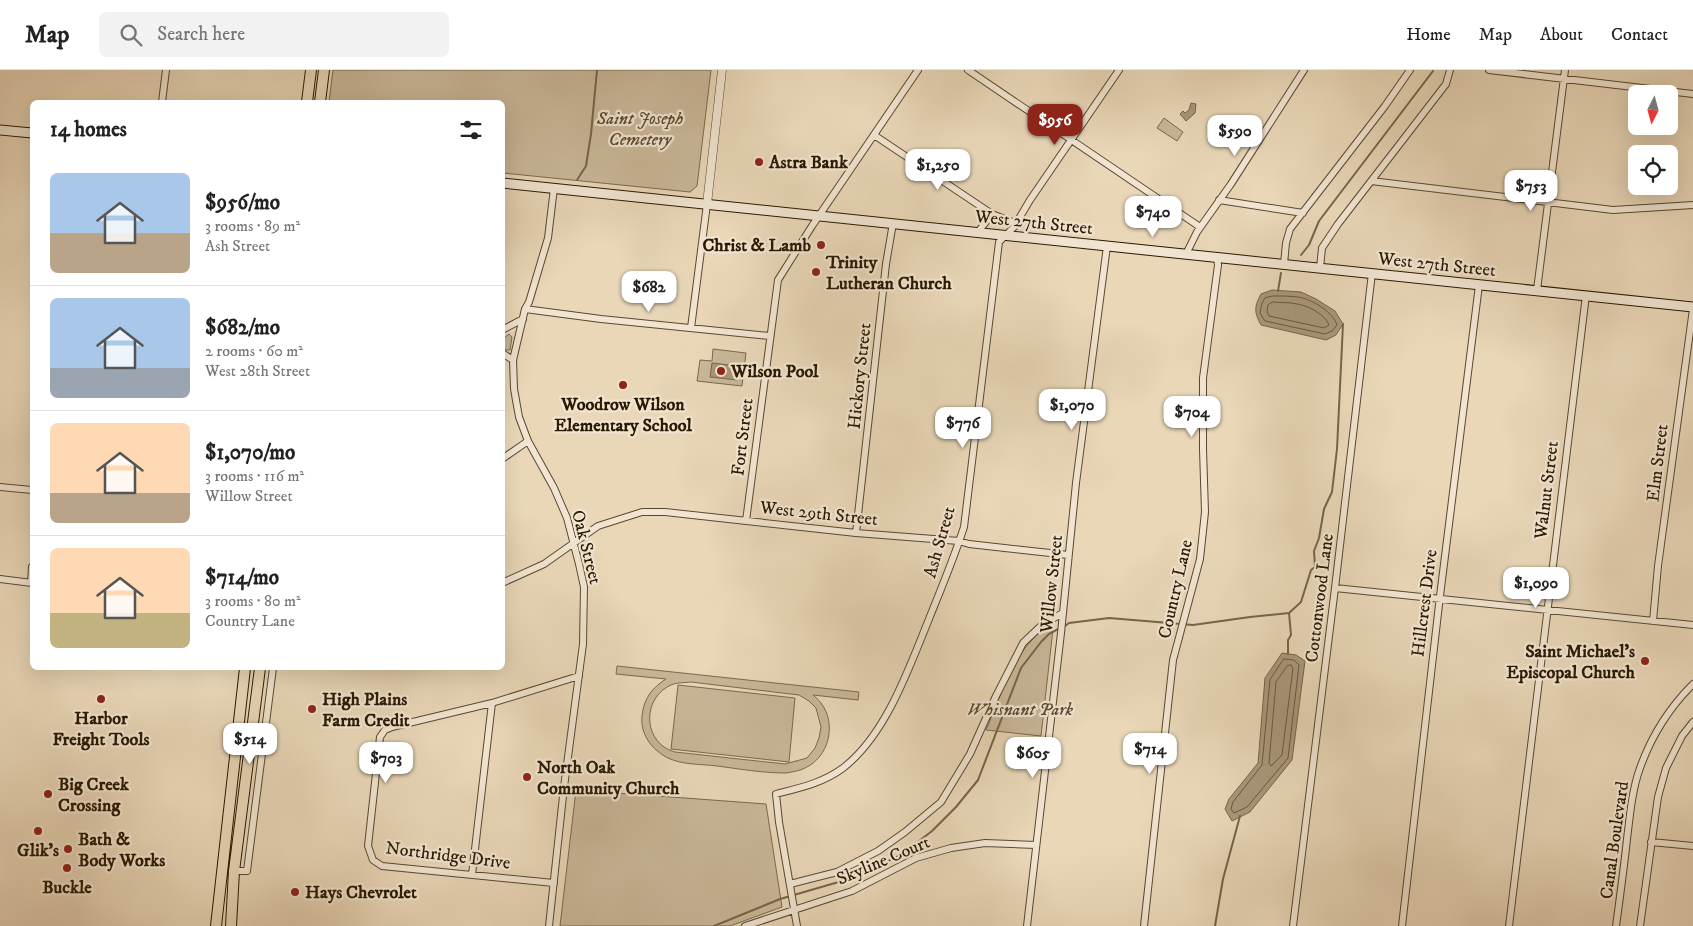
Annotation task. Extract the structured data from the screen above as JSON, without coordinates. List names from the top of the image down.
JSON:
{
  "streets": {
    "main road": ["West 27th Street"],
    "street": [
      "Hickory Street",
      "Fort Street",
      "Elm Street",
      "Walnut Street",
      "West 29th Street",
      "Ash Street",
      "Oak Street",
      "Willow Street",
      "Country Lane",
      "Cottonwood Lane",
      "Hillcrest Drive",
      "Canal Boulevard",
      "Northridge Drive",
      "Skyline Court"
    ]
  },
  "crossings": [
    ["West 27th Street", "Hickory Street"],
    ["West 27th Street", "Fort Street"],
    ["West 27th Street", "Elm Street"],
    ["West 27th Street", "Walnut Street"],
    ["West 27th Street", "Ash Street"],
    ["West 27th Street", "Oak Street"],
    ["West 27th Street", "Willow Street"],
    ["West 27th Street", "Country Lane"],
    ["West 27th Street", "Cottonwood Lane"],
    ["West 27th Street", "Hillcrest Drive"],
    ["Hickory Street", "West 29th Street"],
    ["Fort Street", "West 29th Street"],
    ["West 29th Street", "Ash Street"],
    ["West 29th Street", "Oak Street"],
    ["West 29th Street", "Willow Street"],
    ["Ash Street", "Skyline Court"],
    ["Oak Street", "Northridge Drive"],
    ["Willow Street", "Skyline Court"]
  ],
  "parks": ["Saint Joseph Cemetery", "Whisnant Park"],
  "places": [
    "Astra Bank",
    "Christ & Lamb",
    "Trinity Lutheran Church",
    "Wilson Pool",
    "Woodrow Wilson Elementary School",
    "Saint Michael's Episcopal Church",
    "Harbor Freight Tools",
    "High Plains Farm Credit",
    "North Oak Community Church",
    "Big Creek Crossing",
    "Glik's",
    "Bath & Body Works",
    "Buckle",
    "Hays Chevrolet"
  ],
  "north": "bottom",
  "page": {
    "header": "Map",
    "search": "Search here",
    "nav": [
      "Home",
      "Map",
      "About",
      "Contact"
    ],
    "heading": "14 homes",
    "price": [
      "$956",
      "$590",
      "$1,250",
      "$753",
      "$740",
      "$682",
      "$1,070",
      "$704",
      "$776",
      "$1,090",
      "$514",
      "$714",
      "$605",
      "$703"
    ],
    "list": [
      {
        "name": "$956/mo",
        "note": "3 rooms · 89 m² · Ash Street"
      },
      {
        "name": "$682/mo",
        "note": "2 rooms · 60 m² · West 28th Street"
      },
      {
        "name": "$1,070/mo",
        "note": "3 rooms · 116 m² · Willow Street"
      },
      {
        "name": "$714/mo",
        "note": "3 rooms · 80 m² · Country Lane"
      }
    ]
  }
}
